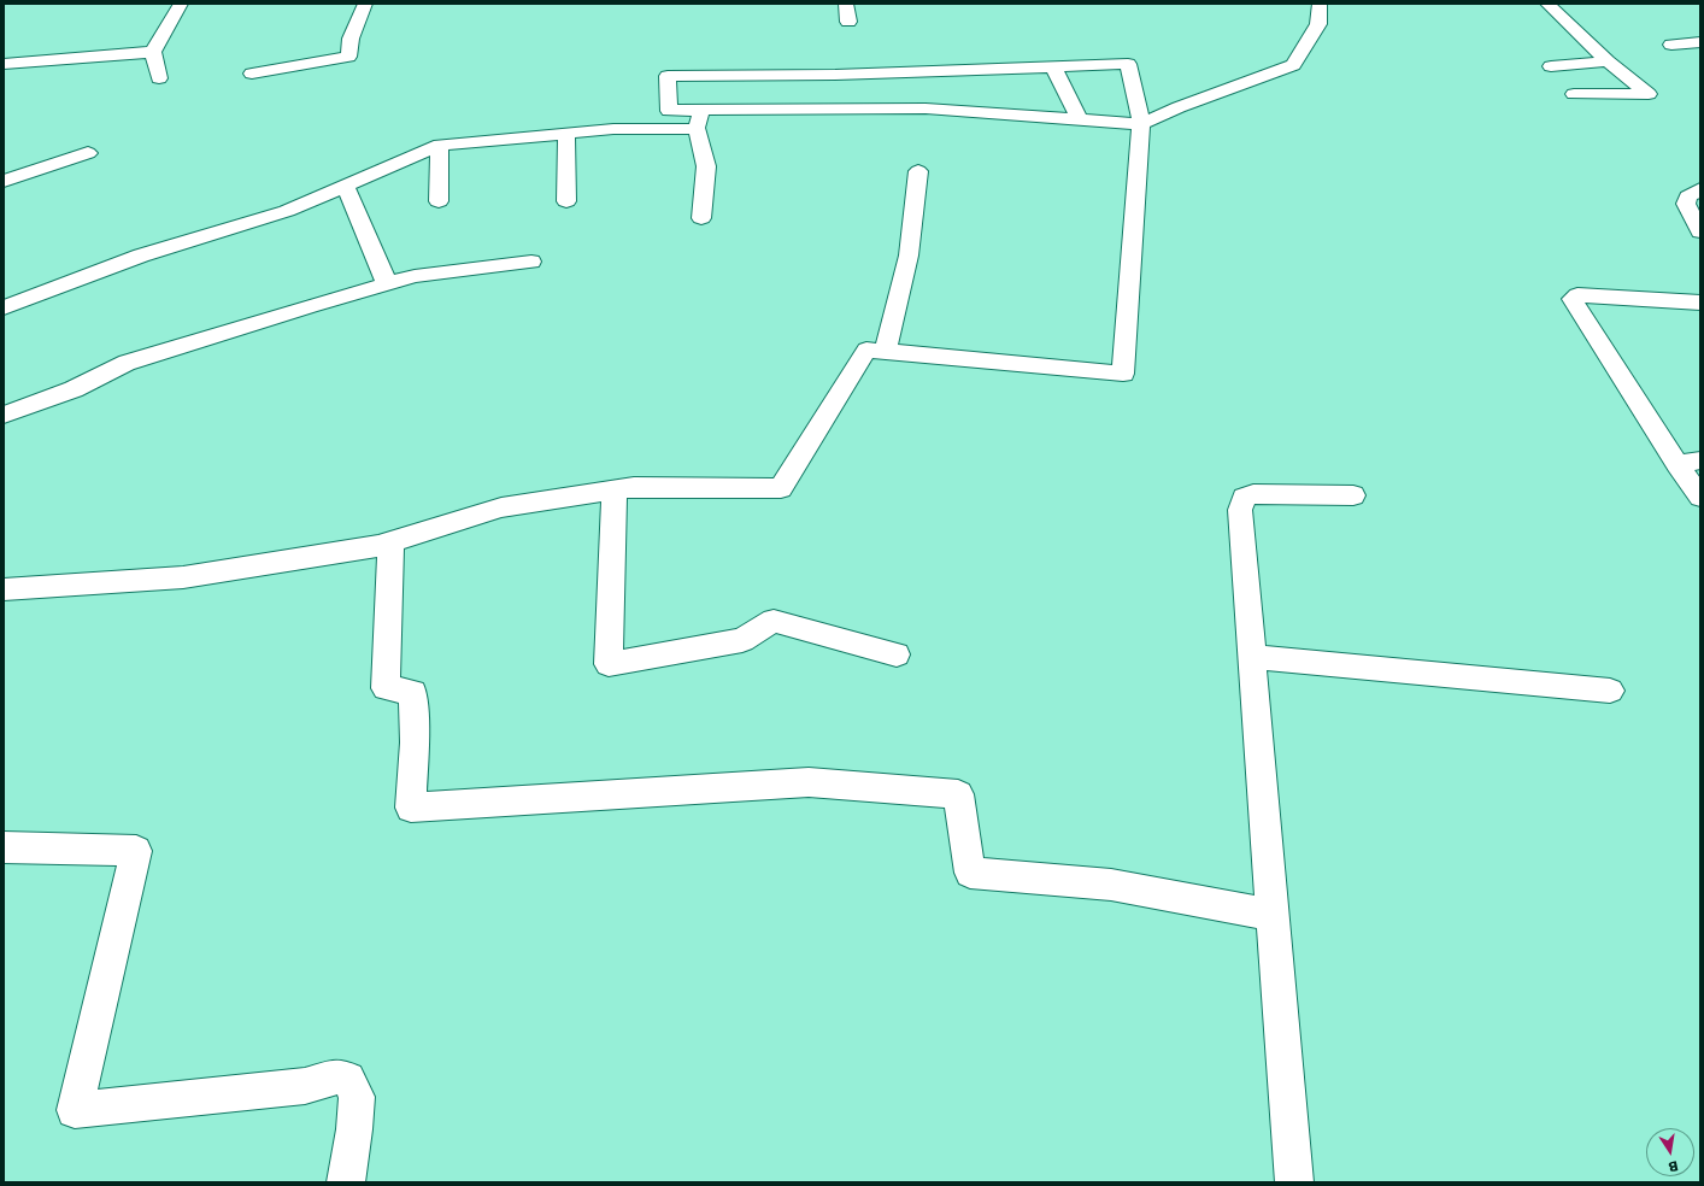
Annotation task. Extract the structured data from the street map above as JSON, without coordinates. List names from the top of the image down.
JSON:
{
  "north": "bottom"
}
